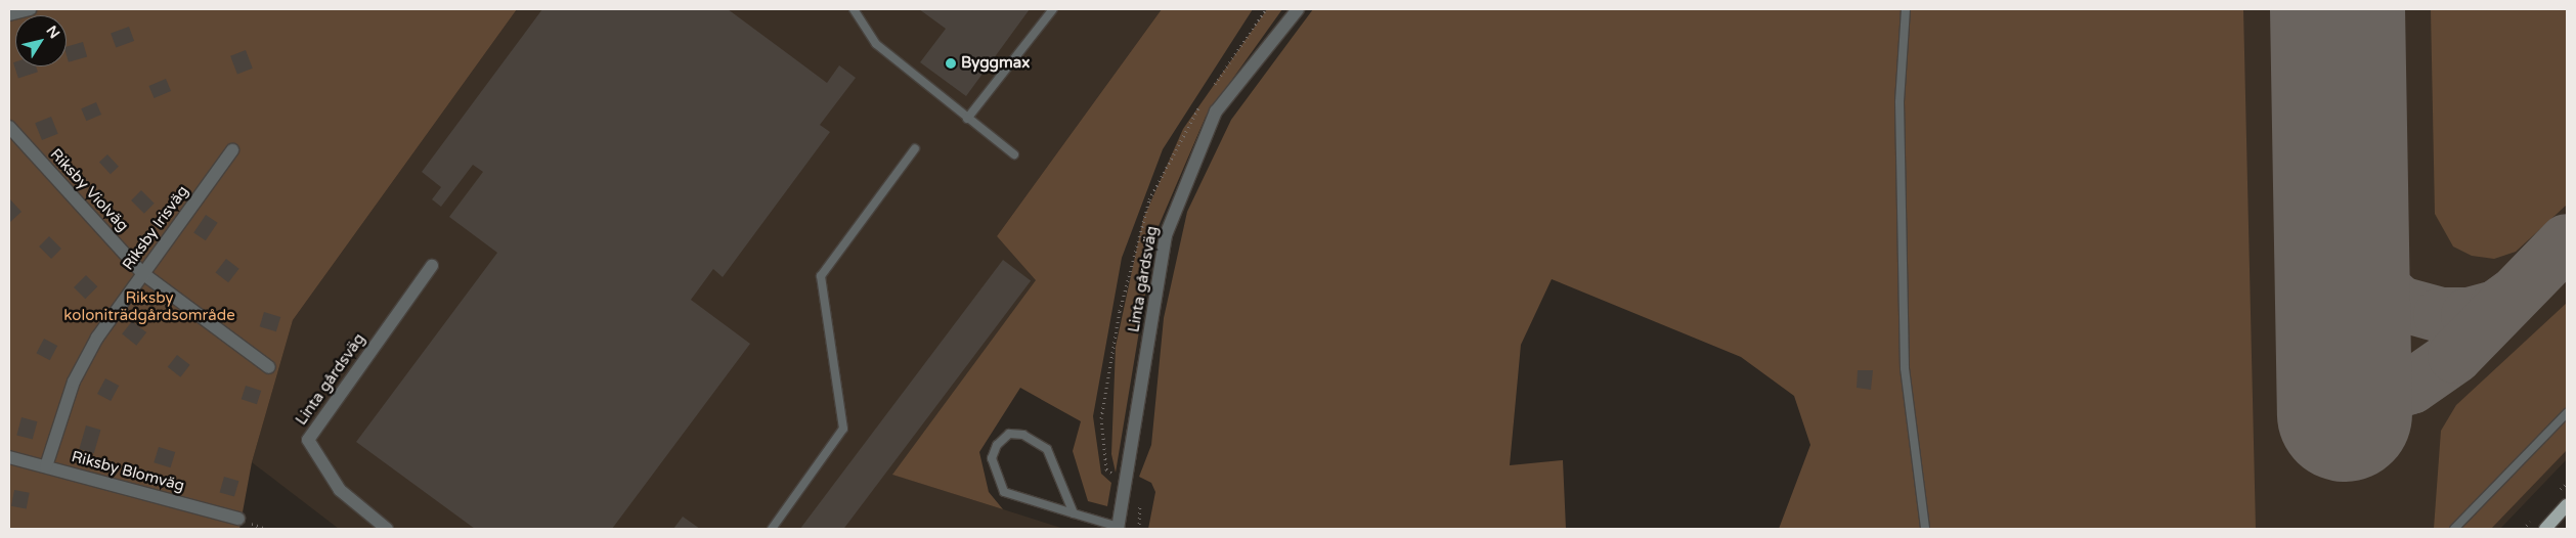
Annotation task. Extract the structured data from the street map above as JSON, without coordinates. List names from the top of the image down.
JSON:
{
  "streets": {
    "street": [
      "Riksby Violväg",
      "Riksby Irisväg",
      "Linta gårdsväg",
      "Riksby Blomväg"
    ]
  },
  "crossings": [
    ["Riksby Violväg", "Riksby Irisväg"],
    ["Riksby Irisväg", "Riksby Blomväg"]
  ],
  "parks": ["Riksby koloniträdgårdsområde"],
  "places": ["Byggmax"],
  "north": "top right"
}
